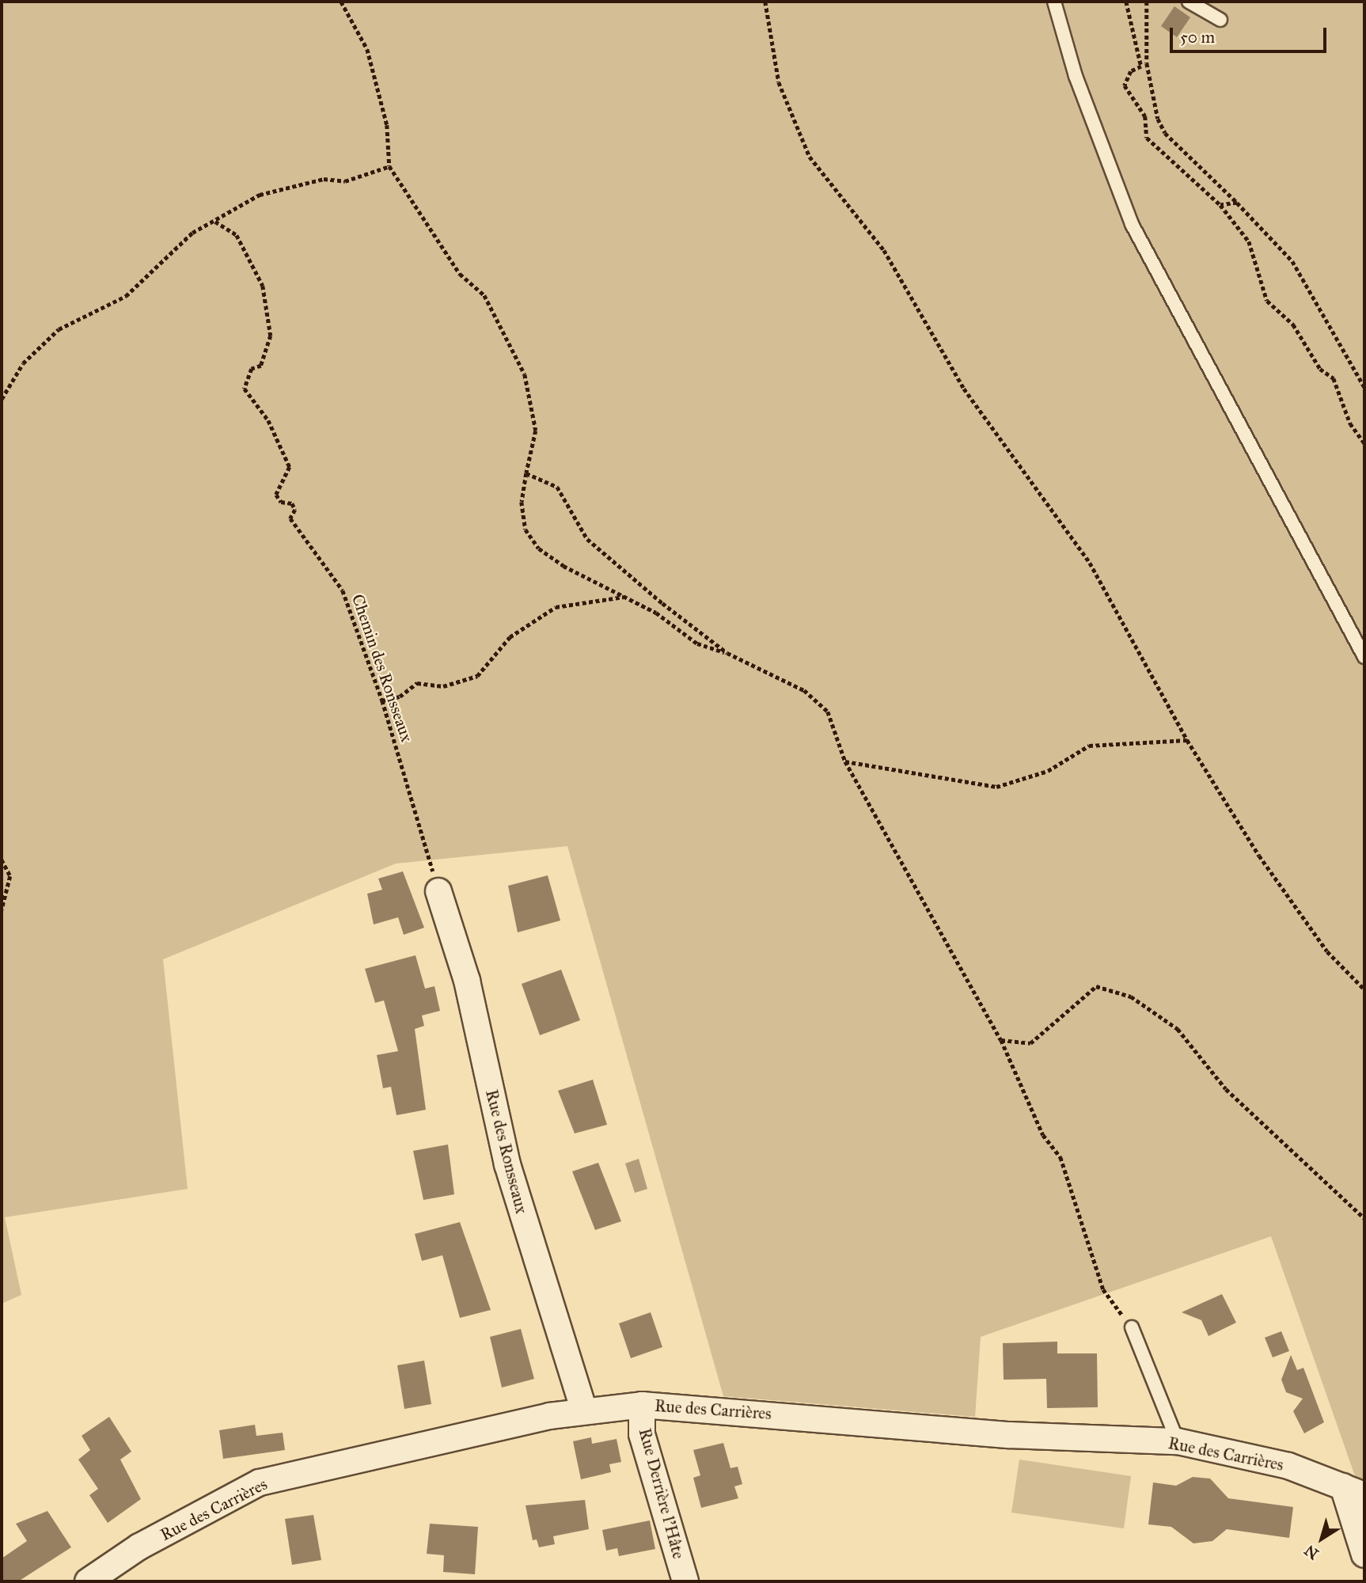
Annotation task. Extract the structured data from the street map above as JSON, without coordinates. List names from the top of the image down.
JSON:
{
  "streets": {
    "street": ["Rue des Ronsseaux", "Rue des Carrières", "Rue Derrière l'Hâte"],
    "path": ["Chemin des Ronsseaux"]
  },
  "crossings": [
    ["Chemin des Ronsseaux", "Rue des Ronsseaux"],
    ["Rue des Ronsseaux", "Rue des Carrières"],
    ["Rue des Carrières", "Rue Derrière l'Hâte"]
  ],
  "scale_bar": "50 m",
  "north": "bottom left"
}
